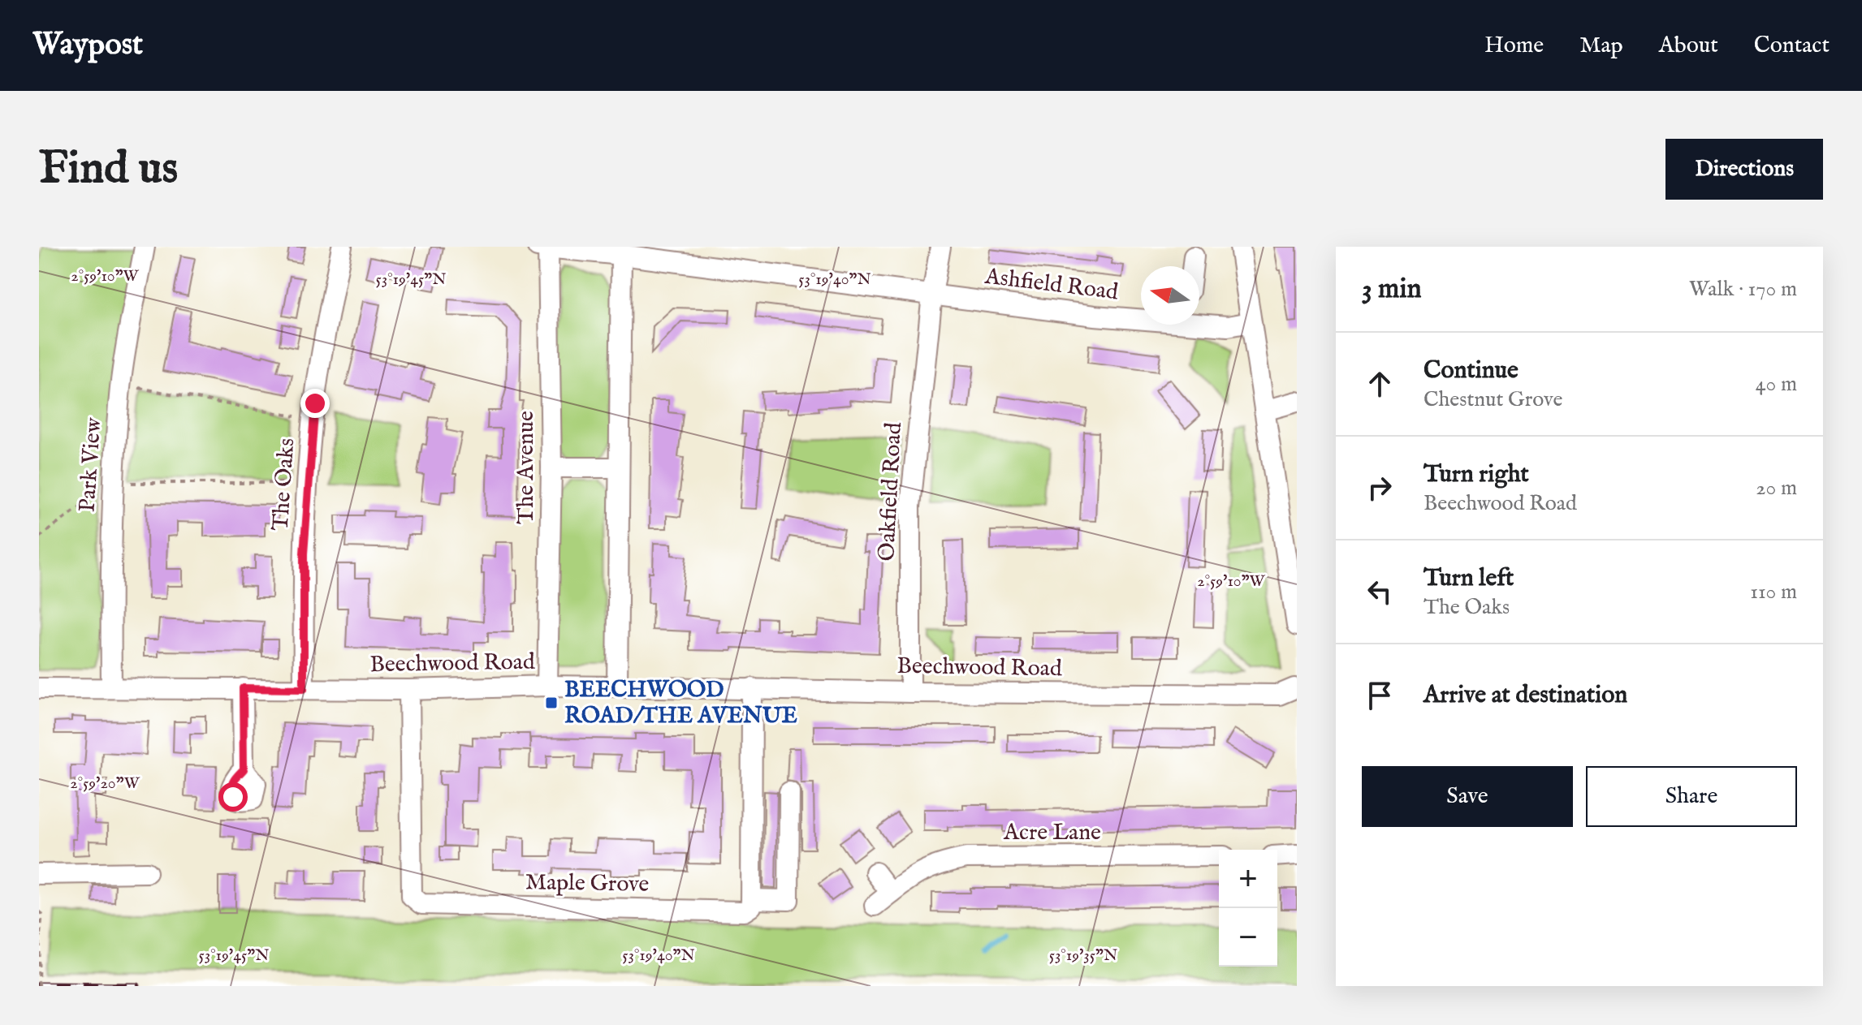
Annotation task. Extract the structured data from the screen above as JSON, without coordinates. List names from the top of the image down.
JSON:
{
  "streets": {
    "street": [
      "Ashfield Road",
      "Park View",
      "The Avenue",
      "The Oaks",
      "Oakfield Road",
      "Beechwood Road",
      "Acre Lane",
      "Maple Grove"
    ]
  },
  "crossings": [
    ["Ashfield Road", "The Avenue"],
    ["Ashfield Road", "Oakfield Road"],
    ["Park View", "Beechwood Road"],
    ["The Avenue", "Beechwood Road"],
    ["The Oaks", "Beechwood Road"],
    ["Oakfield Road", "Beechwood Road"],
    ["Beechwood Road", "Maple Grove"]
  ],
  "places": {
    "transit": ["BEECHWOOD ROAD/THE AVENUE"]
  },
  "north": "left",
  "page": {
    "header": "Waypost",
    "nav": [
      "Home",
      "Map",
      "About",
      "Contact"
    ],
    "buttons": [
      "Directions",
      ["Save", "Share"]
    ],
    "title": "Find us",
    "heading": ["3 min", "Walk · 170 m"],
    "list": [
      ["Continue", "Chestnut Grove", "40 m"],
      ["Turn right", "Beechwood Road", "20 m"],
      ["Turn left", "The Oaks", "110 m"],
      "Arrive at destination"
    ],
    "map_buttons": ["+", "−"]
  },
  "coordinates": [
    "2°59'10\"W",
    "53°19'45\"N",
    "53°19'40\"N",
    "2°59'20\"W",
    "53°19'35\"N"
  ]
}
